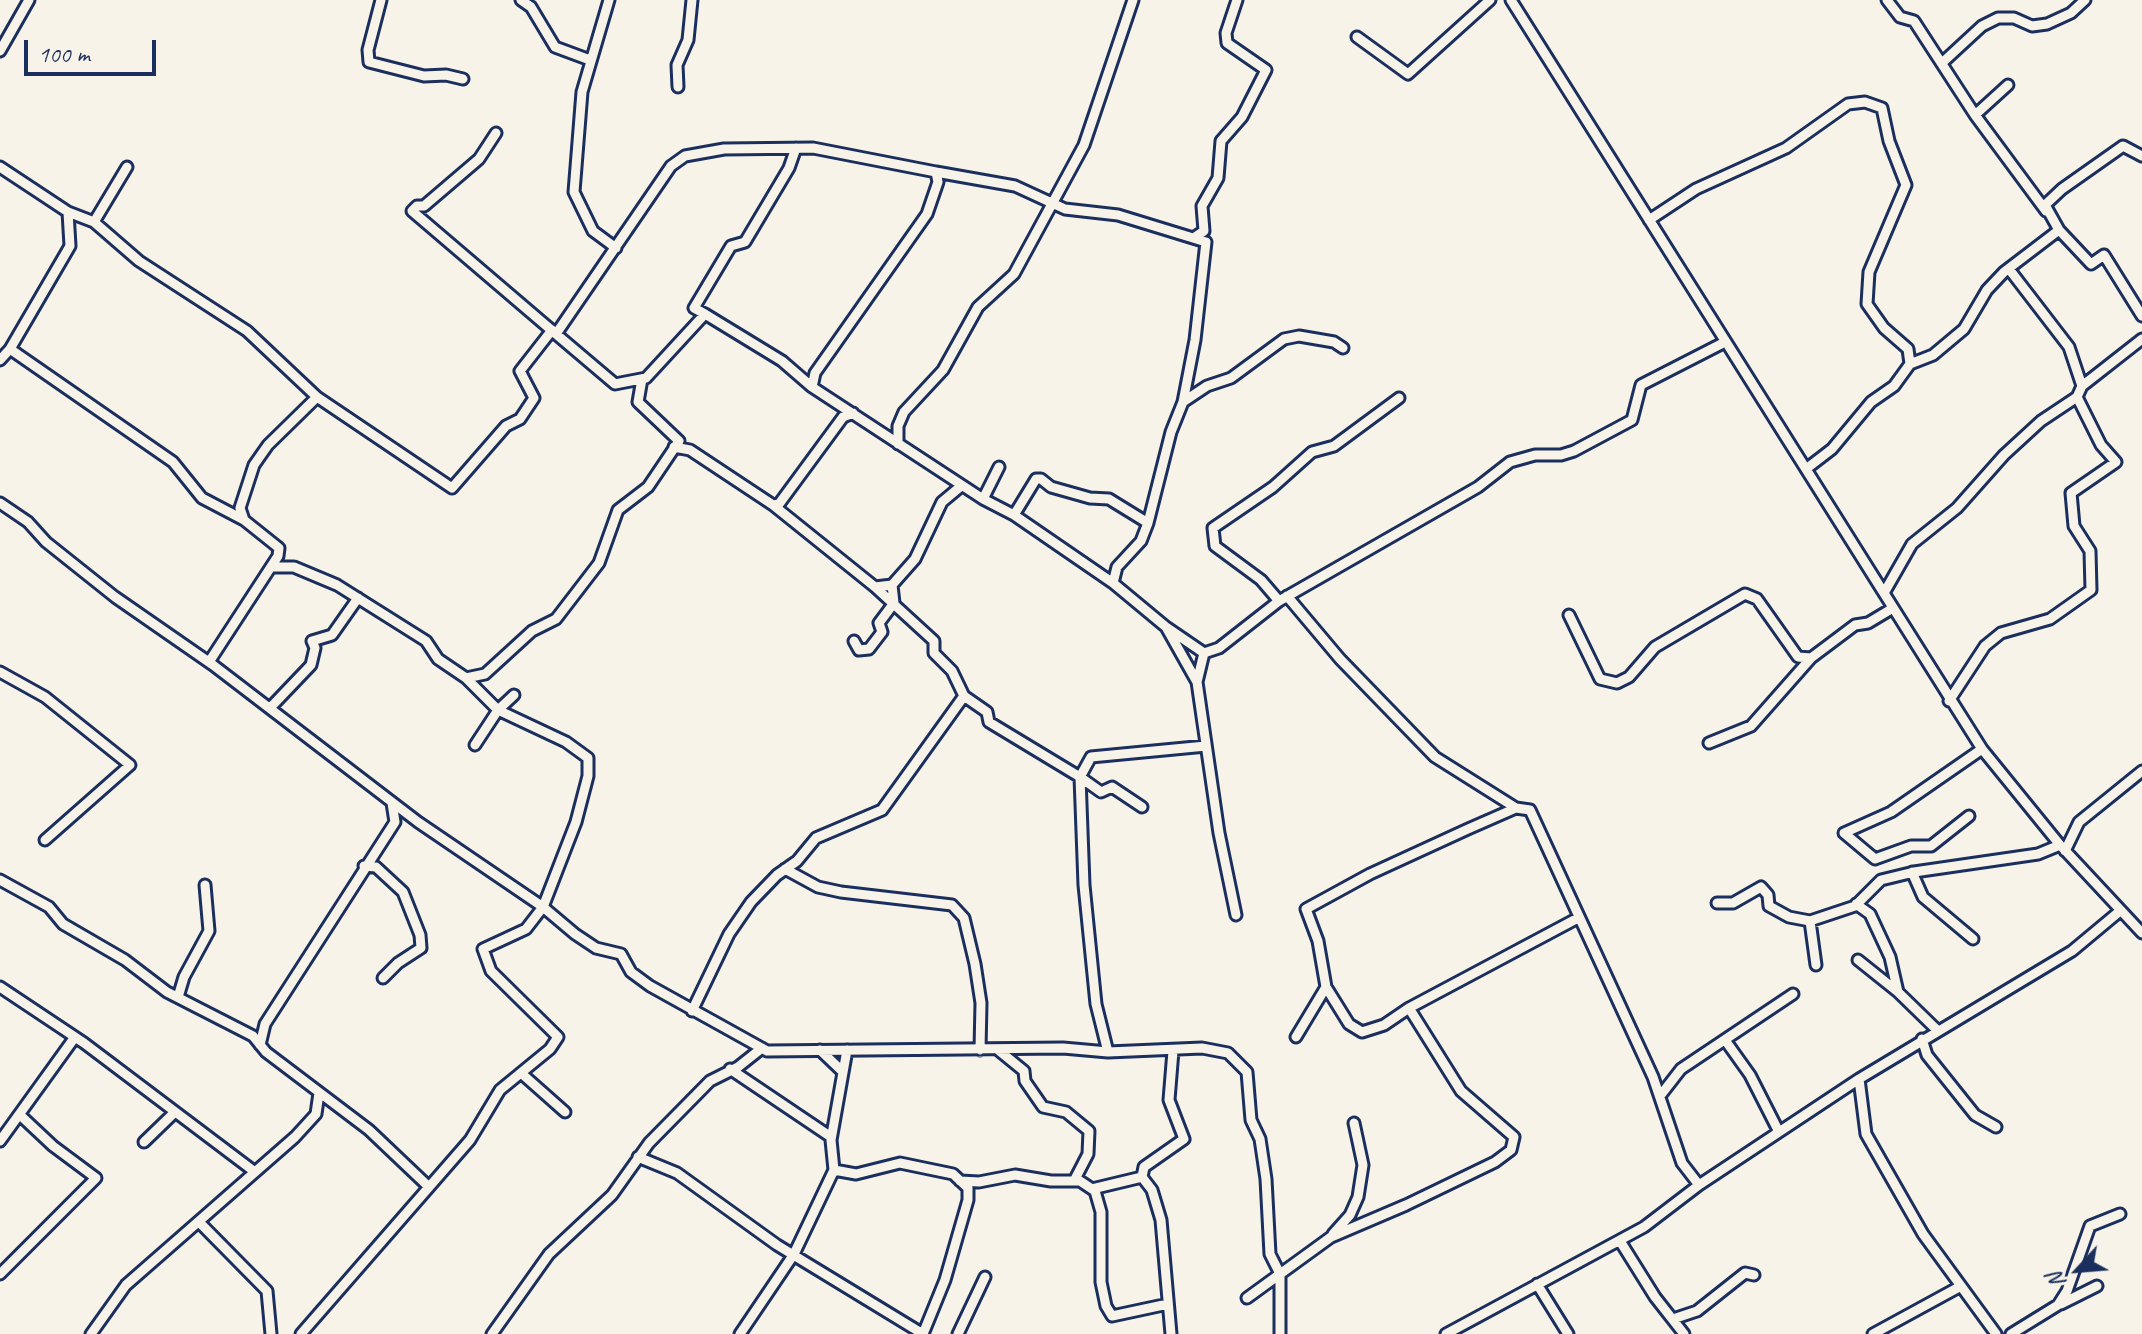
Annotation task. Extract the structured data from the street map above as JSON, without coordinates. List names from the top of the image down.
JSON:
{
  "scale_bar": "100 m",
  "north": "bottom left"
}
